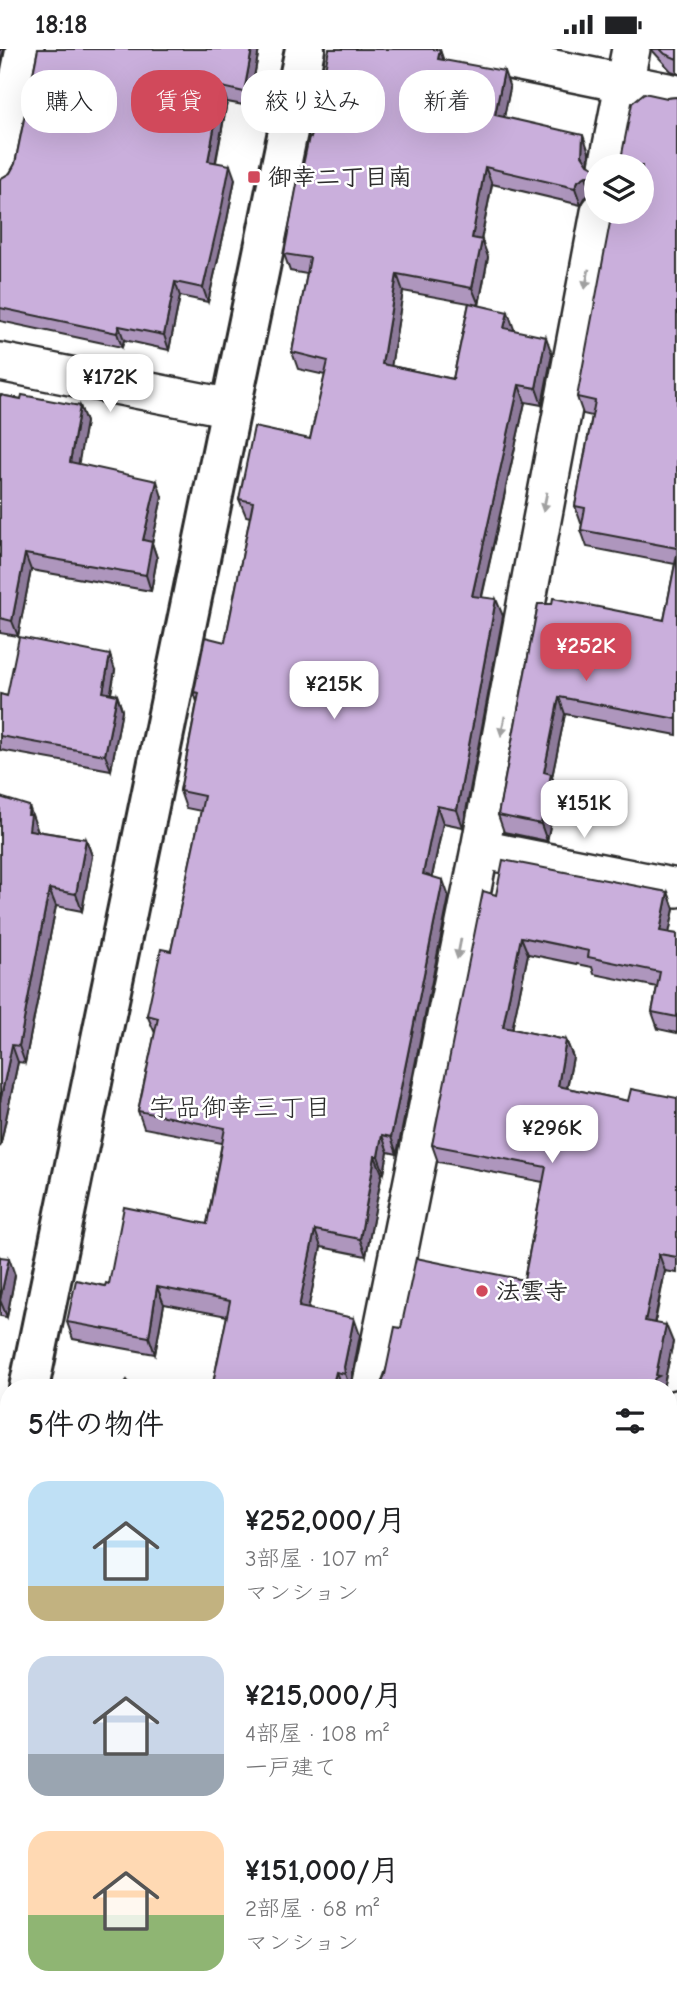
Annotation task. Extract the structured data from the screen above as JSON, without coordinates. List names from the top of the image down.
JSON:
{
  "districts": ["宇品御幸三丁目"],
  "places": {
    "transit": ["御幸二丁目南"],
    "other": ["法雲寺"]
  },
  "page": {
    "status": "18:18",
    "chip": [
      "購入",
      "賃貸",
      "絞り込み",
      "新着"
    ],
    "price": [
      "¥172K",
      "¥252K",
      "¥215K",
      "¥151K",
      "¥296K"
    ],
    "heading": "5件の物件",
    "list": [
      {
        "name": "¥252,000/月",
        "note": "3部屋 · 107 m² · マンション"
      },
      {
        "name": "¥215,000/月",
        "note": "4部屋 · 108 m² · 一戸建て"
      },
      {
        "name": "¥151,000/月",
        "note": "2部屋 · 68 m² · マンション"
      }
    ]
  }
}
